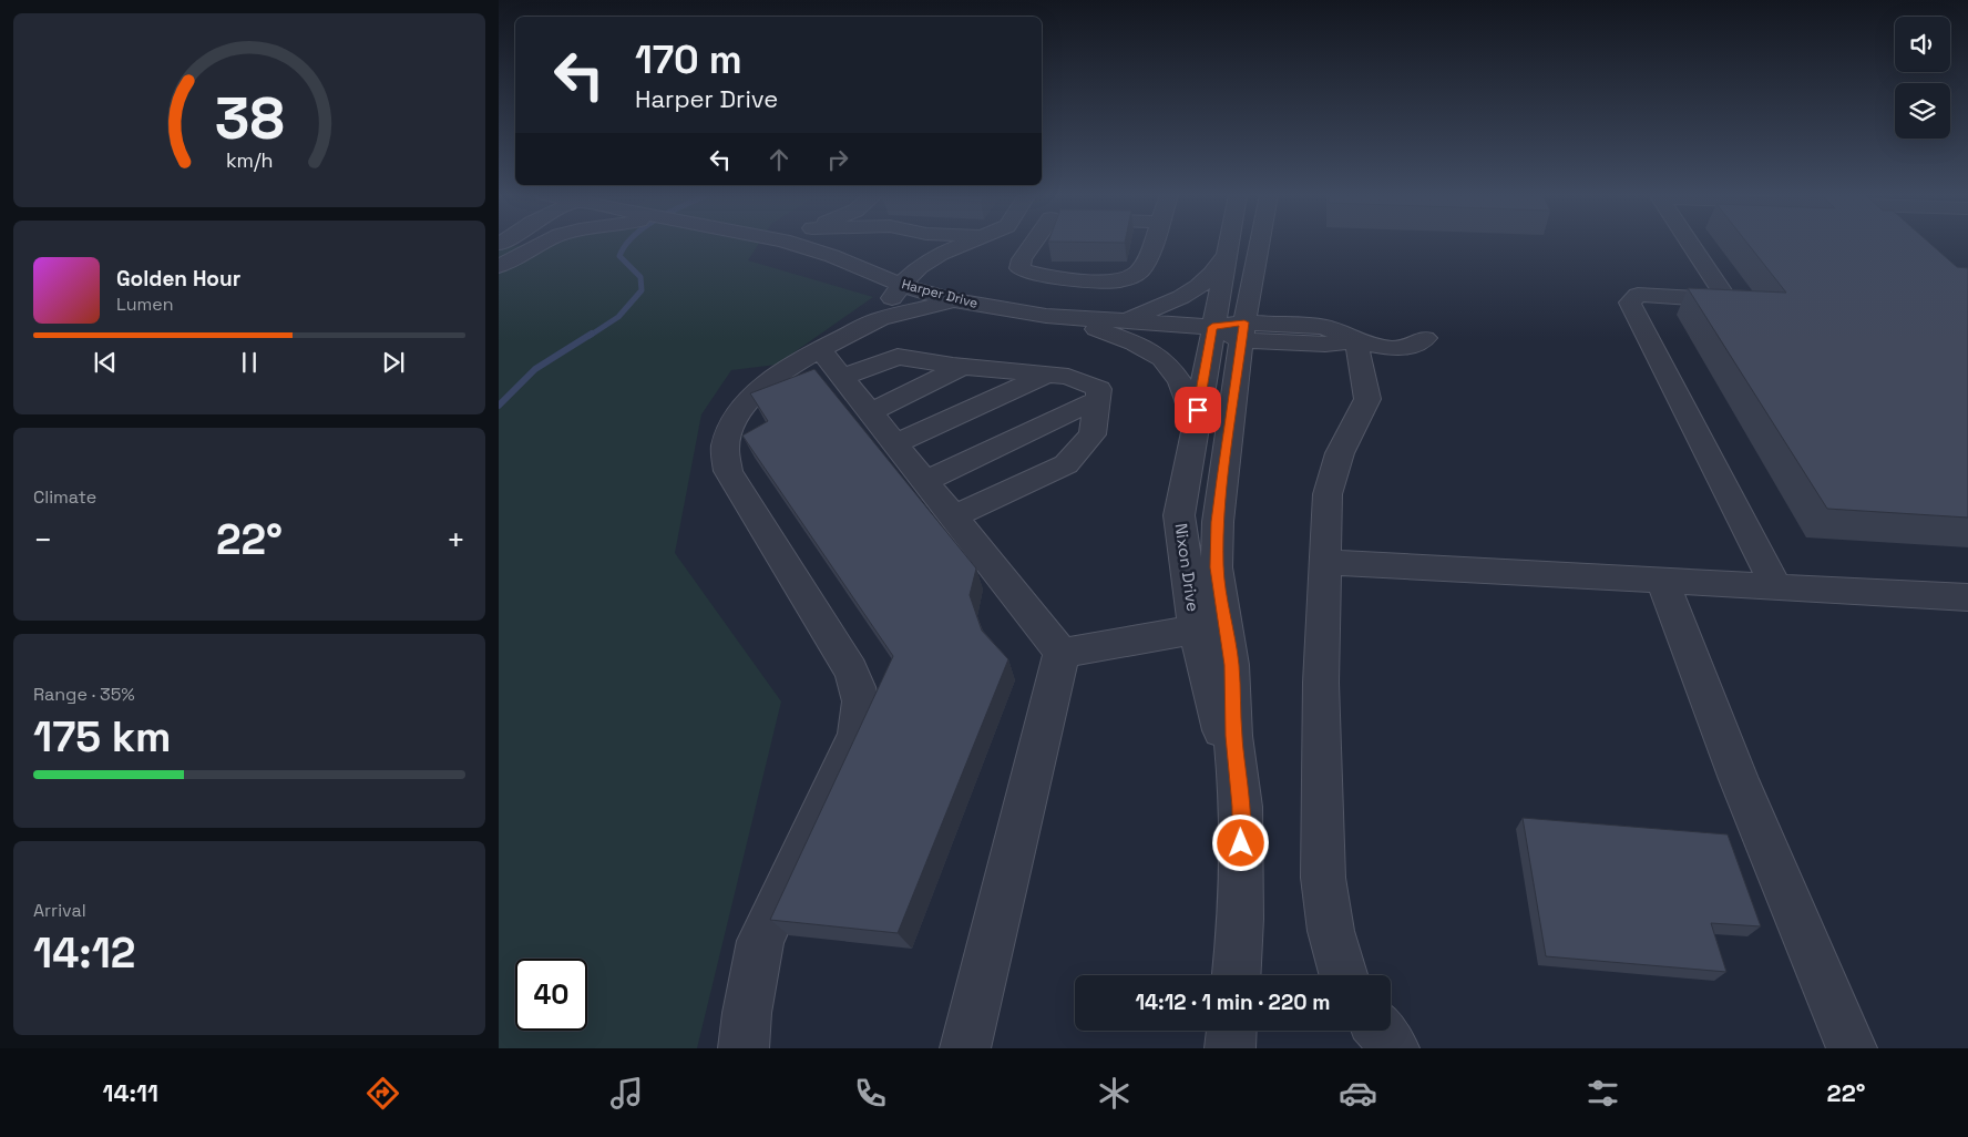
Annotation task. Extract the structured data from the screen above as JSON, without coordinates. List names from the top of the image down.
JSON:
{
  "streets": {
    "street": ["Harper Drive", "Nixon Drive"]
  },
  "crossings": [
    ["Harper Drive", "Nixon Drive"]
  ],
  "page": {
    "turn": ["170 m", "Harper Drive"],
    "song": ["Golden Hour", "Lumen"],
    "tile": [
      "Climate",
      ["Range · 35%", "175 km"],
      ["Arrival", "14:12"]
    ],
    "heat": ["−", "22°", "+"],
    "limit": "40",
    "trip": "14:12 · 1 min · 220 m",
    "tabs": ["14:11", "22°"],
    "gauge": ["38", "km/h"]
  }
}
